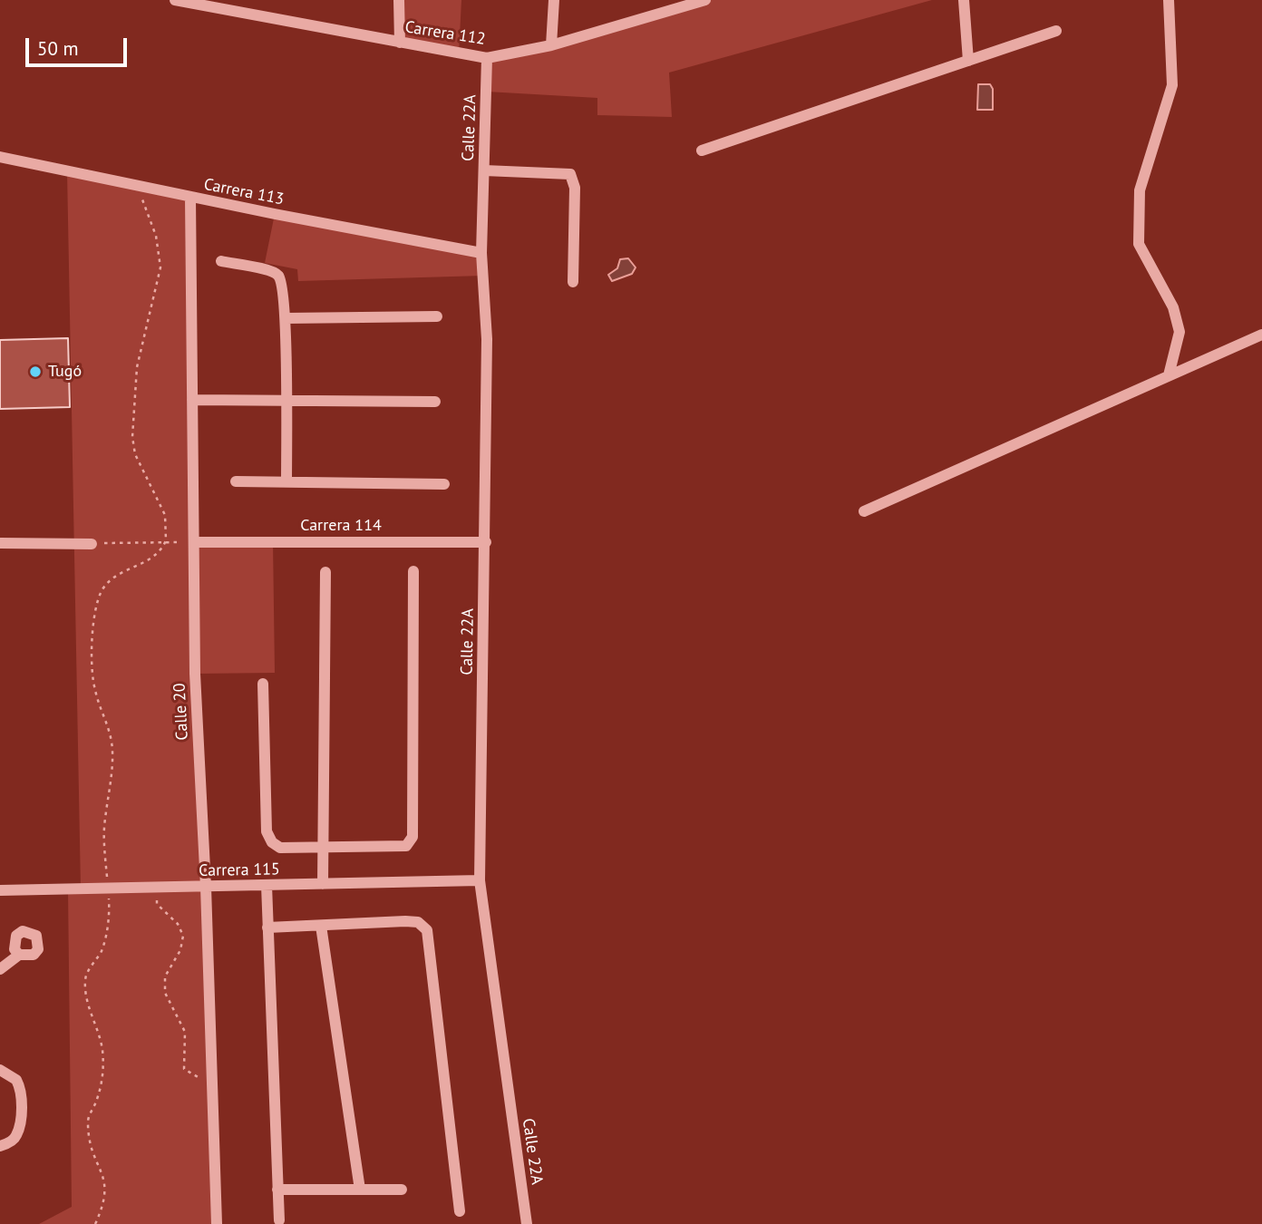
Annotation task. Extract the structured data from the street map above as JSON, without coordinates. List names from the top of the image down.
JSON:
{
  "streets": {
    "street": [
      "Carrera 112",
      "Calle 22A",
      "Carrera 113",
      "Carrera 114",
      "Calle 20",
      "Carrera 115"
    ]
  },
  "crossings": [
    ["Carrera 112", "Calle 22A"],
    ["Calle 22A", "Carrera 113"],
    ["Calle 22A", "Carrera 114"],
    ["Calle 22A", "Carrera 115"],
    ["Carrera 113", "Calle 20"],
    ["Carrera 114", "Calle 20"],
    ["Calle 20", "Carrera 115"]
  ],
  "places": ["Tugó"],
  "scale_bar": "50 m"
}
